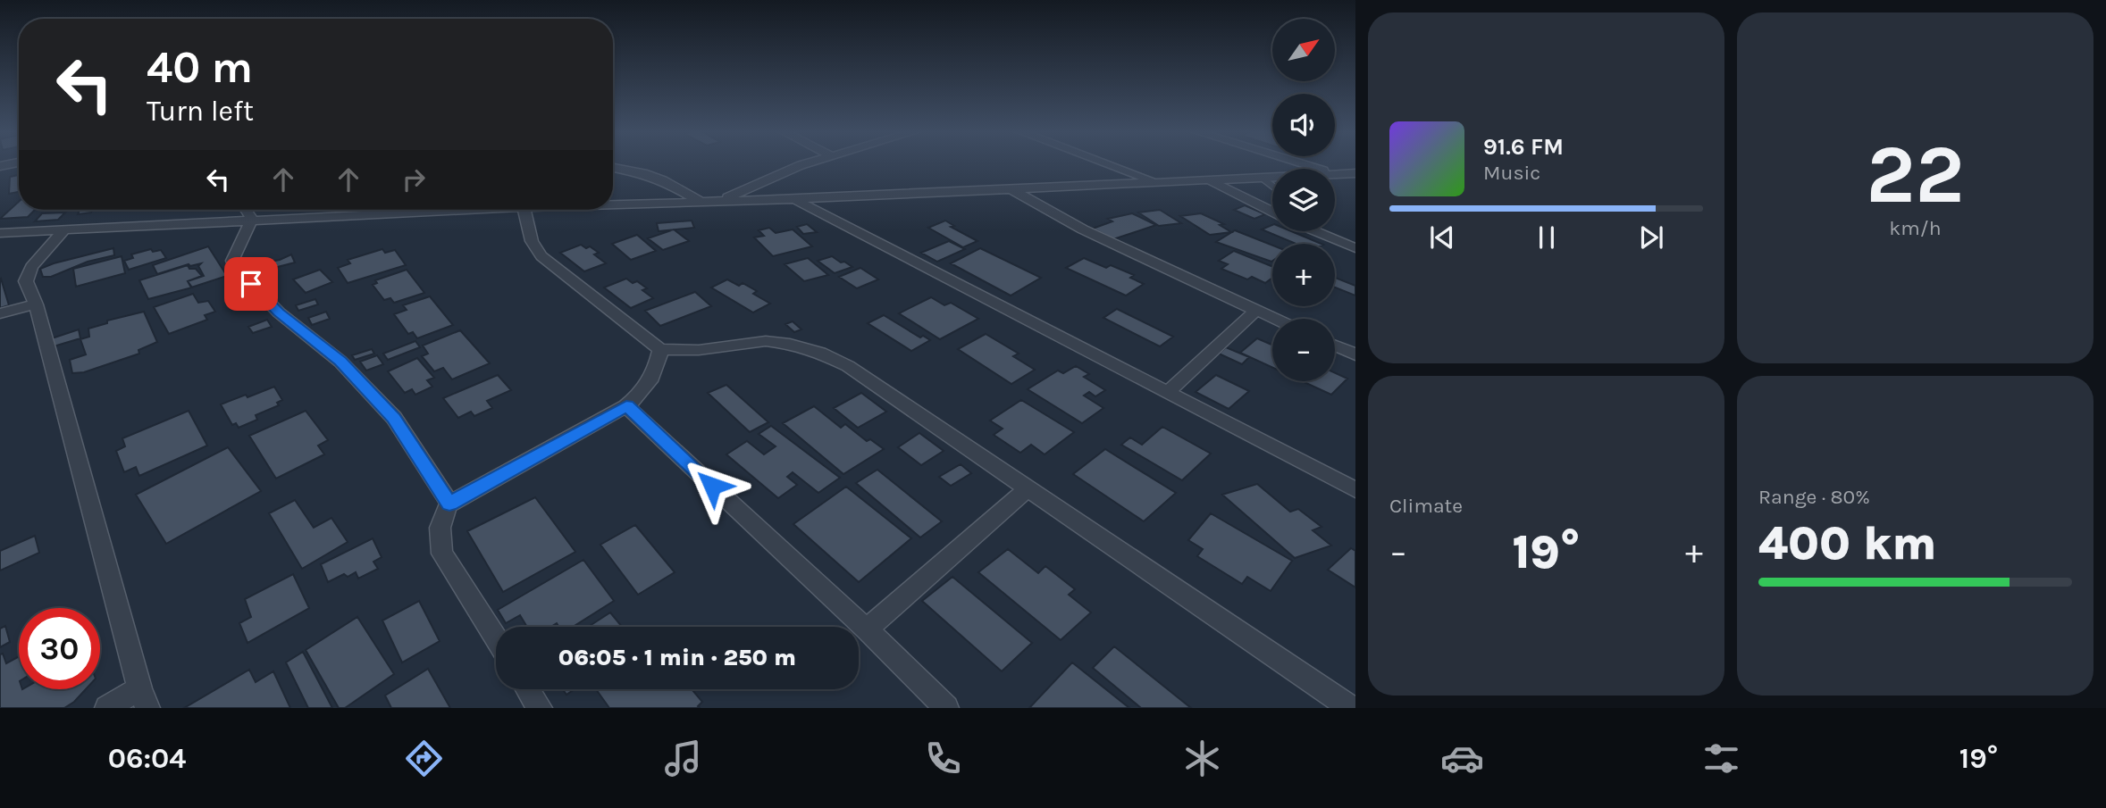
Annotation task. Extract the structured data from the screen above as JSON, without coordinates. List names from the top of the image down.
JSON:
{
  "north": "top right",
  "page": {
    "tile": [
      ["22", "km/h"],
      "Climate",
      ["Range · 80%", "400 km"]
    ],
    "map_buttons": ["+", "−"],
    "turn": ["40 m", "Turn left"],
    "song": ["91.6 FM", "Music"],
    "heat": ["−", "19°", "+"],
    "limit": "30",
    "trip": "06:05 · 1 min · 250 m",
    "tabs": ["06:04", "19°"]
  }
}
